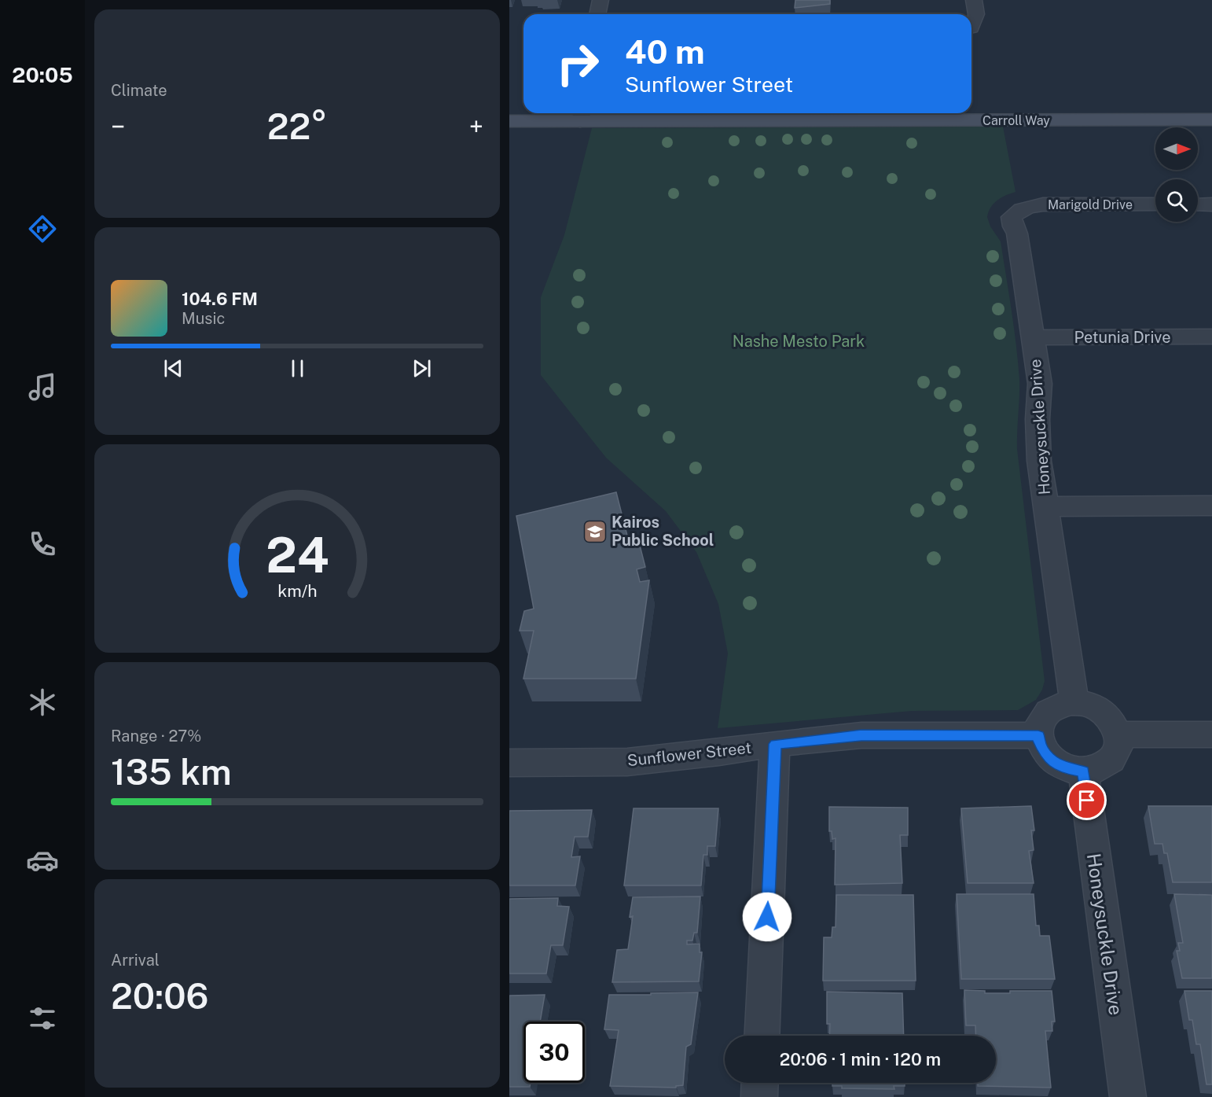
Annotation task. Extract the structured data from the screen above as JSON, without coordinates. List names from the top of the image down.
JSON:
{
  "streets": {
    "street": [
      "Carroll Way",
      "Marigold Drive",
      "Petunia Drive",
      "Honeysuckle Drive",
      "Sunflower Street"
    ]
  },
  "crossings": [
    ["Marigold Drive", "Honeysuckle Drive"],
    ["Petunia Drive", "Honeysuckle Drive"],
    ["Honeysuckle Drive", "Sunflower Street"]
  ],
  "parks": ["Nashe Mesto Park"],
  "places": {
    "school or university": ["Kairos Public School"]
  },
  "north": "right",
  "page": {
    "tabs": "20:05",
    "tile": [
      "Climate",
      ["Range · 27%", "135 km"],
      ["Arrival", "20:06"]
    ],
    "turn": ["40 m", "Sunflower Street"],
    "heat": ["−", "22°", "+"],
    "song": ["104.6 FM", "Music"],
    "limit": "30",
    "trip": "20:06 · 1 min · 120 m",
    "gauge": ["24", "km/h"]
  }
}
